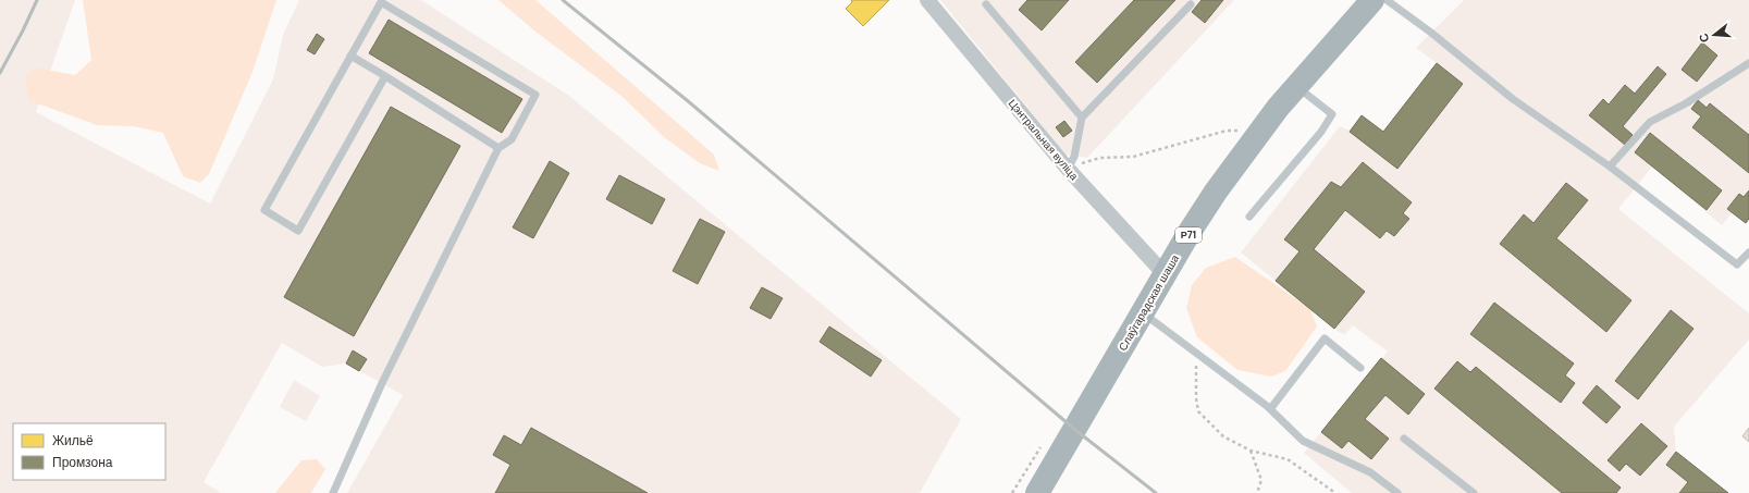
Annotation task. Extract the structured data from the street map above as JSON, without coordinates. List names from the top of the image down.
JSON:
{
  "streets": {
    "main road": ["Р71", "Слаўгарадская шаша"],
    "street": ["Цэнтральная вуліца"]
  },
  "crossings": [
    ["Цэнтральная вуліца", "Слаўгарадская шаша"]
  ],
  "legend": ["Жильё", "Промзона"],
  "north": "left"
}
